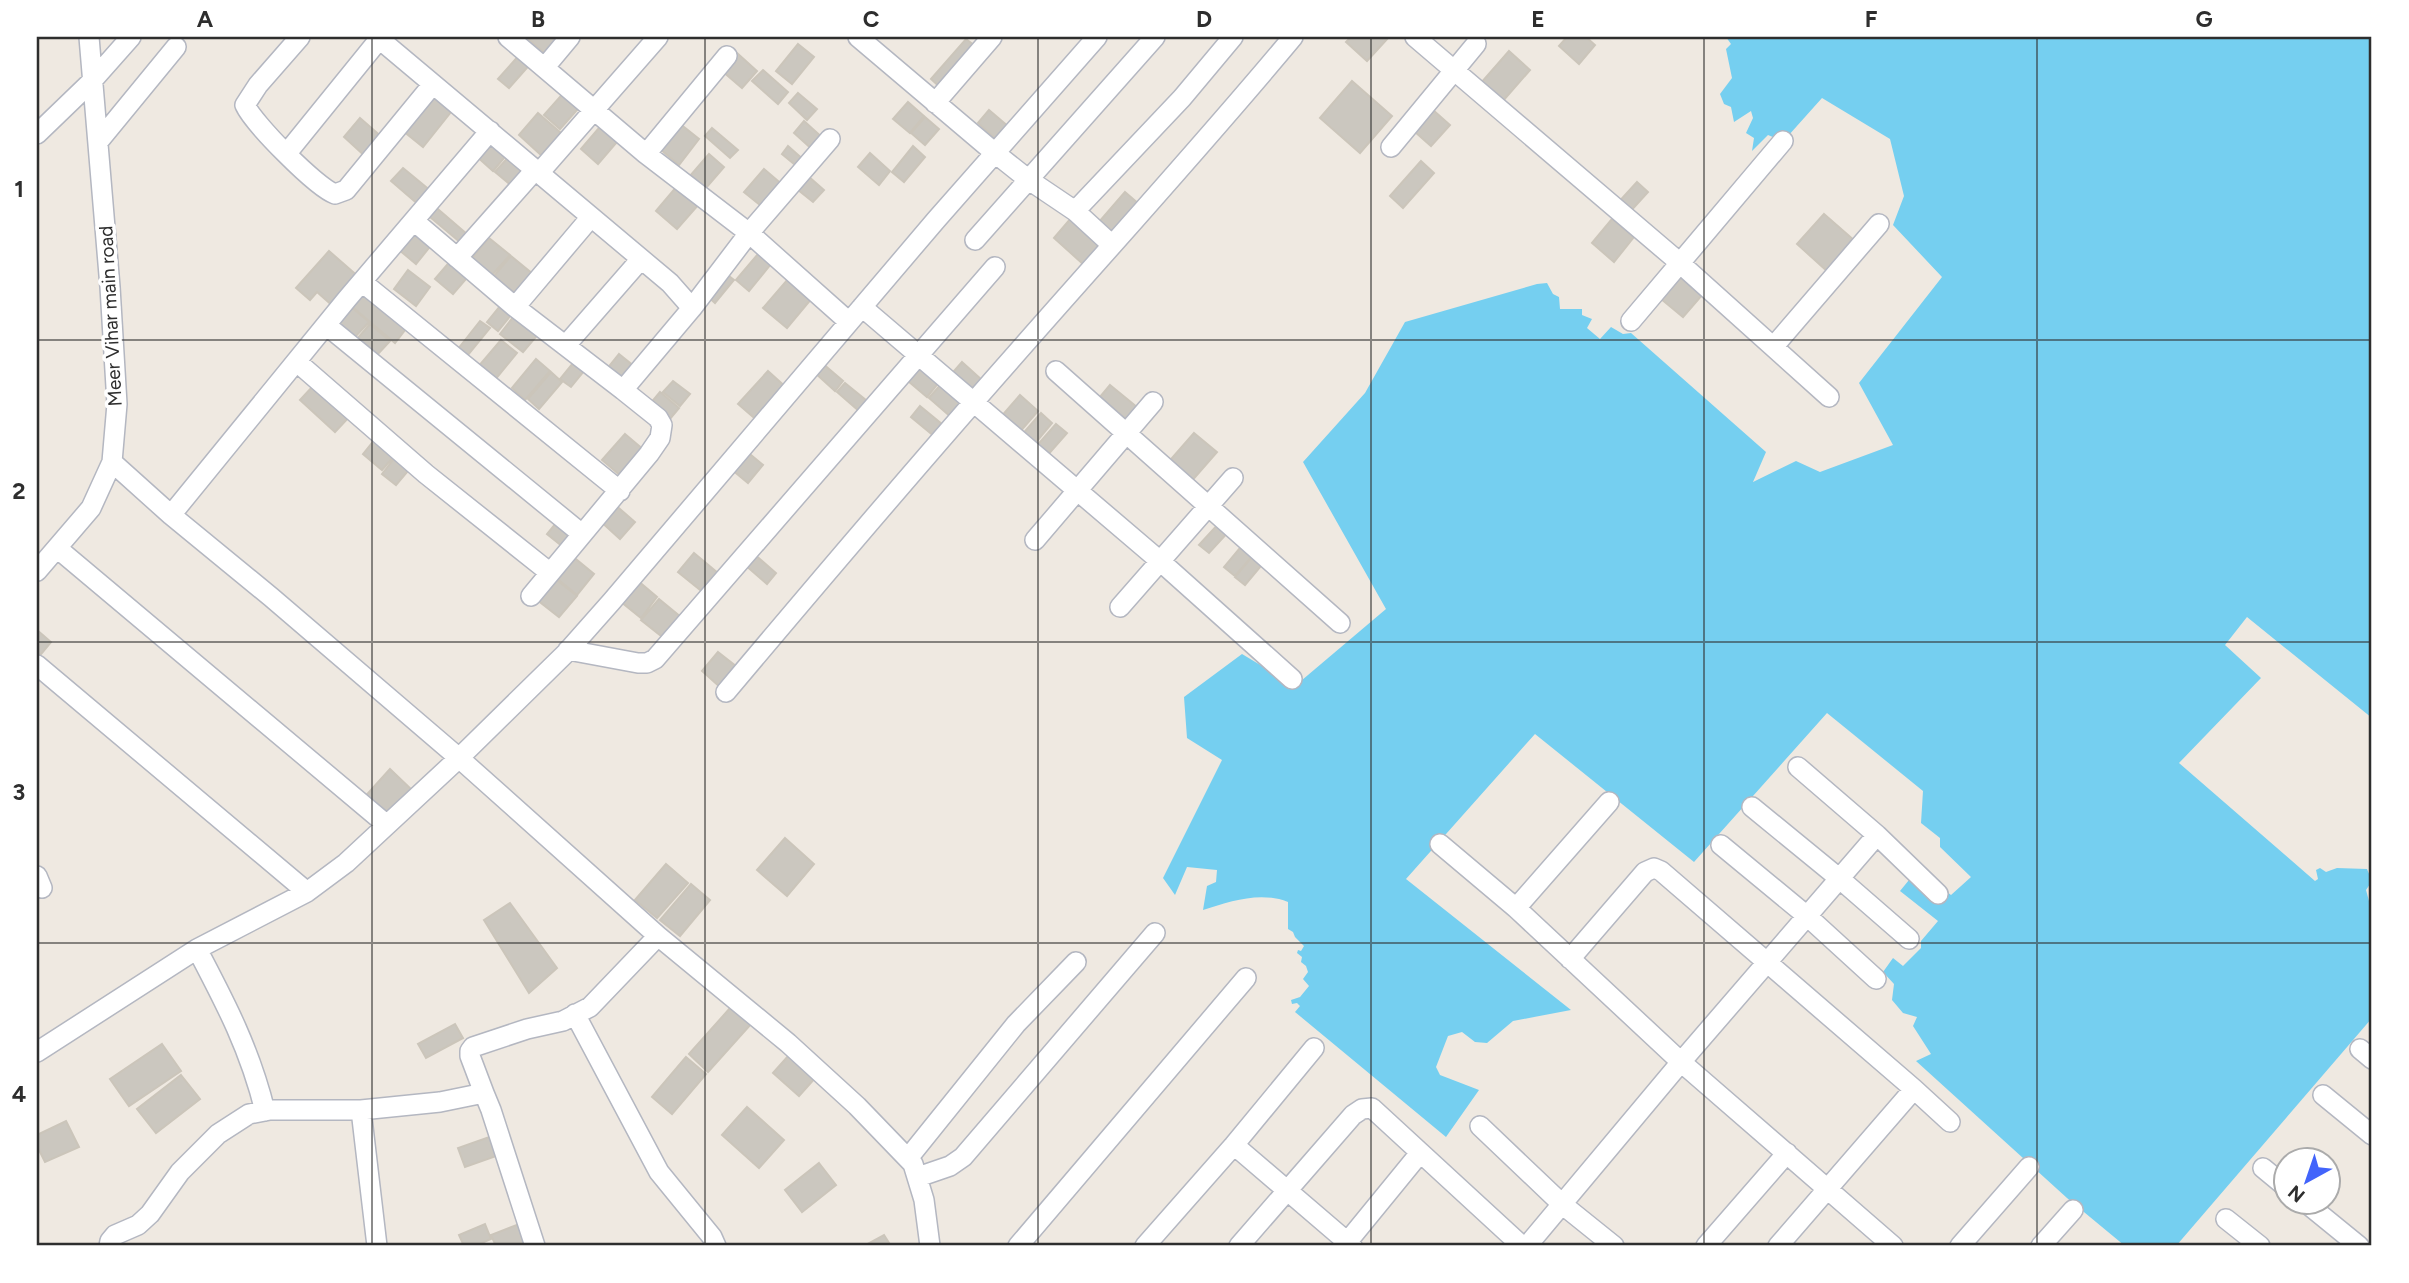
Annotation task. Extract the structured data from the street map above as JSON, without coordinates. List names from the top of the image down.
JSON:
{
  "streets": {
    "street": ["Meer Vihar main road"]
  },
  "north": "bottom left",
  "grid": {
    "columns": [
      "A",
      "B",
      "C",
      "D",
      "E",
      "F",
      "G"
    ],
    "rows": [
      "1",
      "2",
      "3",
      "4"
    ]
  }
}
